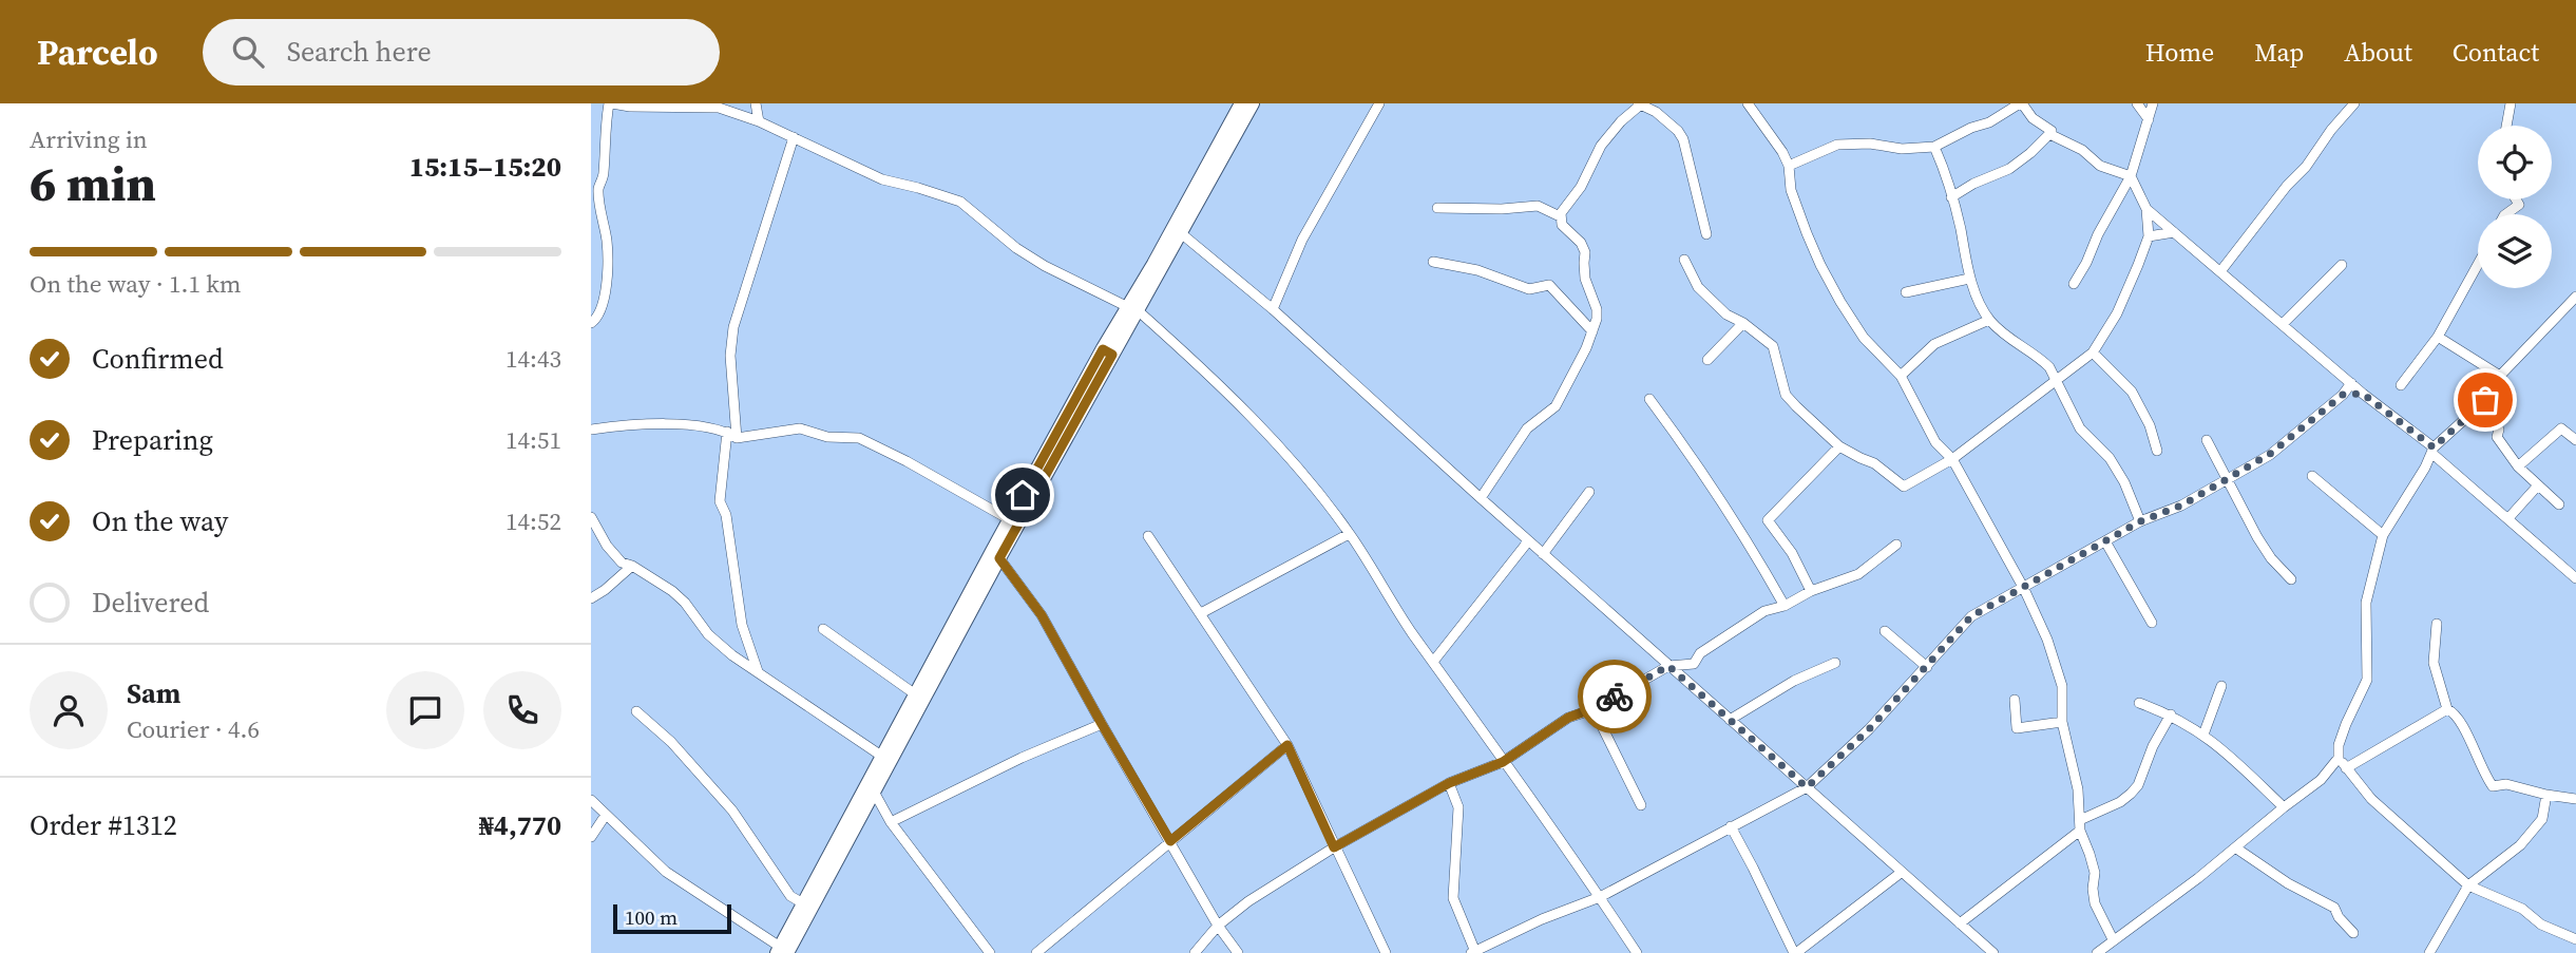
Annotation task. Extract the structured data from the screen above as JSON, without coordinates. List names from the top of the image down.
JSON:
{
  "scale_bar": "100 m",
  "page": {
    "header": "Parcelo",
    "search": "Search here",
    "nav": [
      "Home",
      "Map",
      "About",
      "Contact"
    ],
    "heading": ["6 min", "Arriving in", "15:15–15:20"],
    "panel": [
      "Sam",
      "Courier · 4.6",
      "Order #1312",
      "₦4,770"
    ],
    "bar": "On the way · 1.1 km",
    "list": [
      ["Confirmed", "14:43"],
      ["Preparing", "14:51"],
      ["On the way", "14:52"],
      "Delivered"
    ],
    "scale": "100 m"
  }
}
